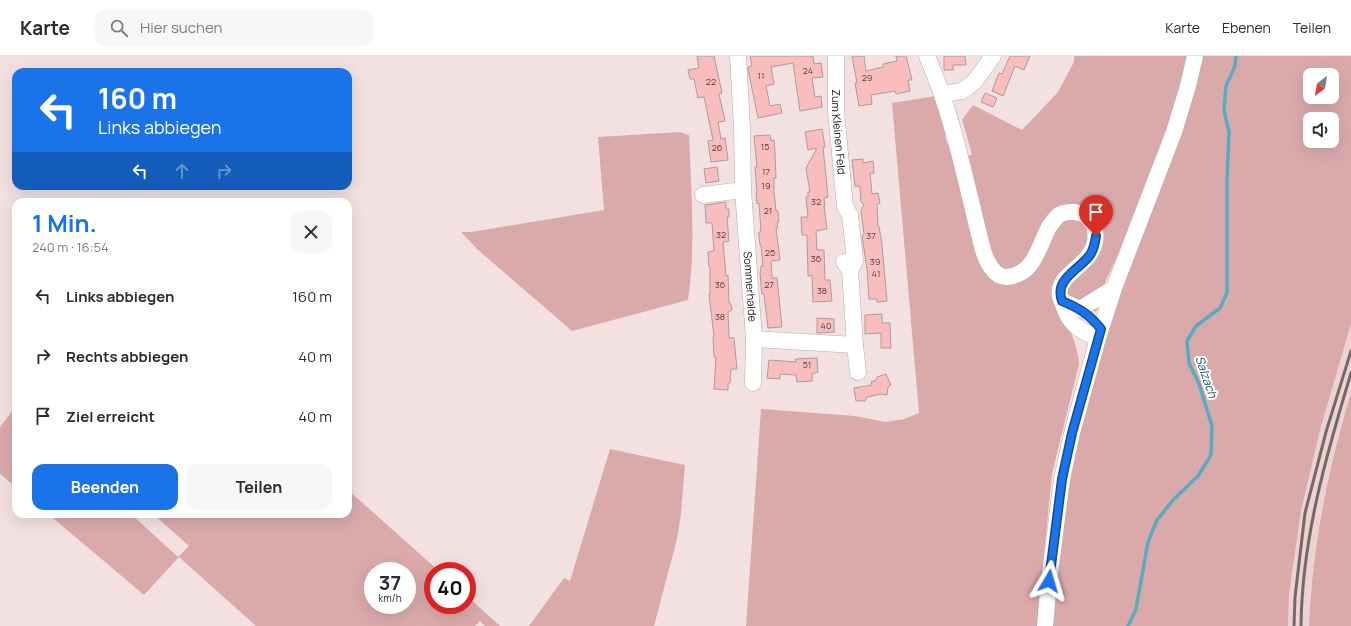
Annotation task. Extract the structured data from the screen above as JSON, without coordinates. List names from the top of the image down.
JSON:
{
  "streets": {
    "street": ["Zum Kleinen Feld", "Sommerhalde"]
  },
  "water": ["Salzach"],
  "house_numbers": [
    "24",
    "11",
    "29",
    "22",
    "15",
    "26",
    "17",
    "19",
    "32",
    "21",
    "32",
    "37",
    "25",
    "36",
    "39",
    "41",
    "36",
    "27",
    "38",
    "38",
    "40",
    "51"
  ],
  "north": "bottom left",
  "page": {
    "header": "Karte",
    "search": "Hier suchen",
    "nav": ["Karte", "Ebenen", "Teilen"],
    "turn": ["160 m", "Links abbiegen"],
    "heading": ["1 Min.", "240 m · 16:54"],
    "list": [
      {
        "name": "Links abbiegen",
        "value": "160 m"
      },
      {
        "name": "Rechts abbiegen",
        "value": "40 m"
      },
      {
        "name": "Ziel erreicht",
        "value": "40 m"
      }
    ],
    "buttons": ["Beenden", "Teilen"],
    "speed": "37 km/h",
    "limit": "40"
  }
}
